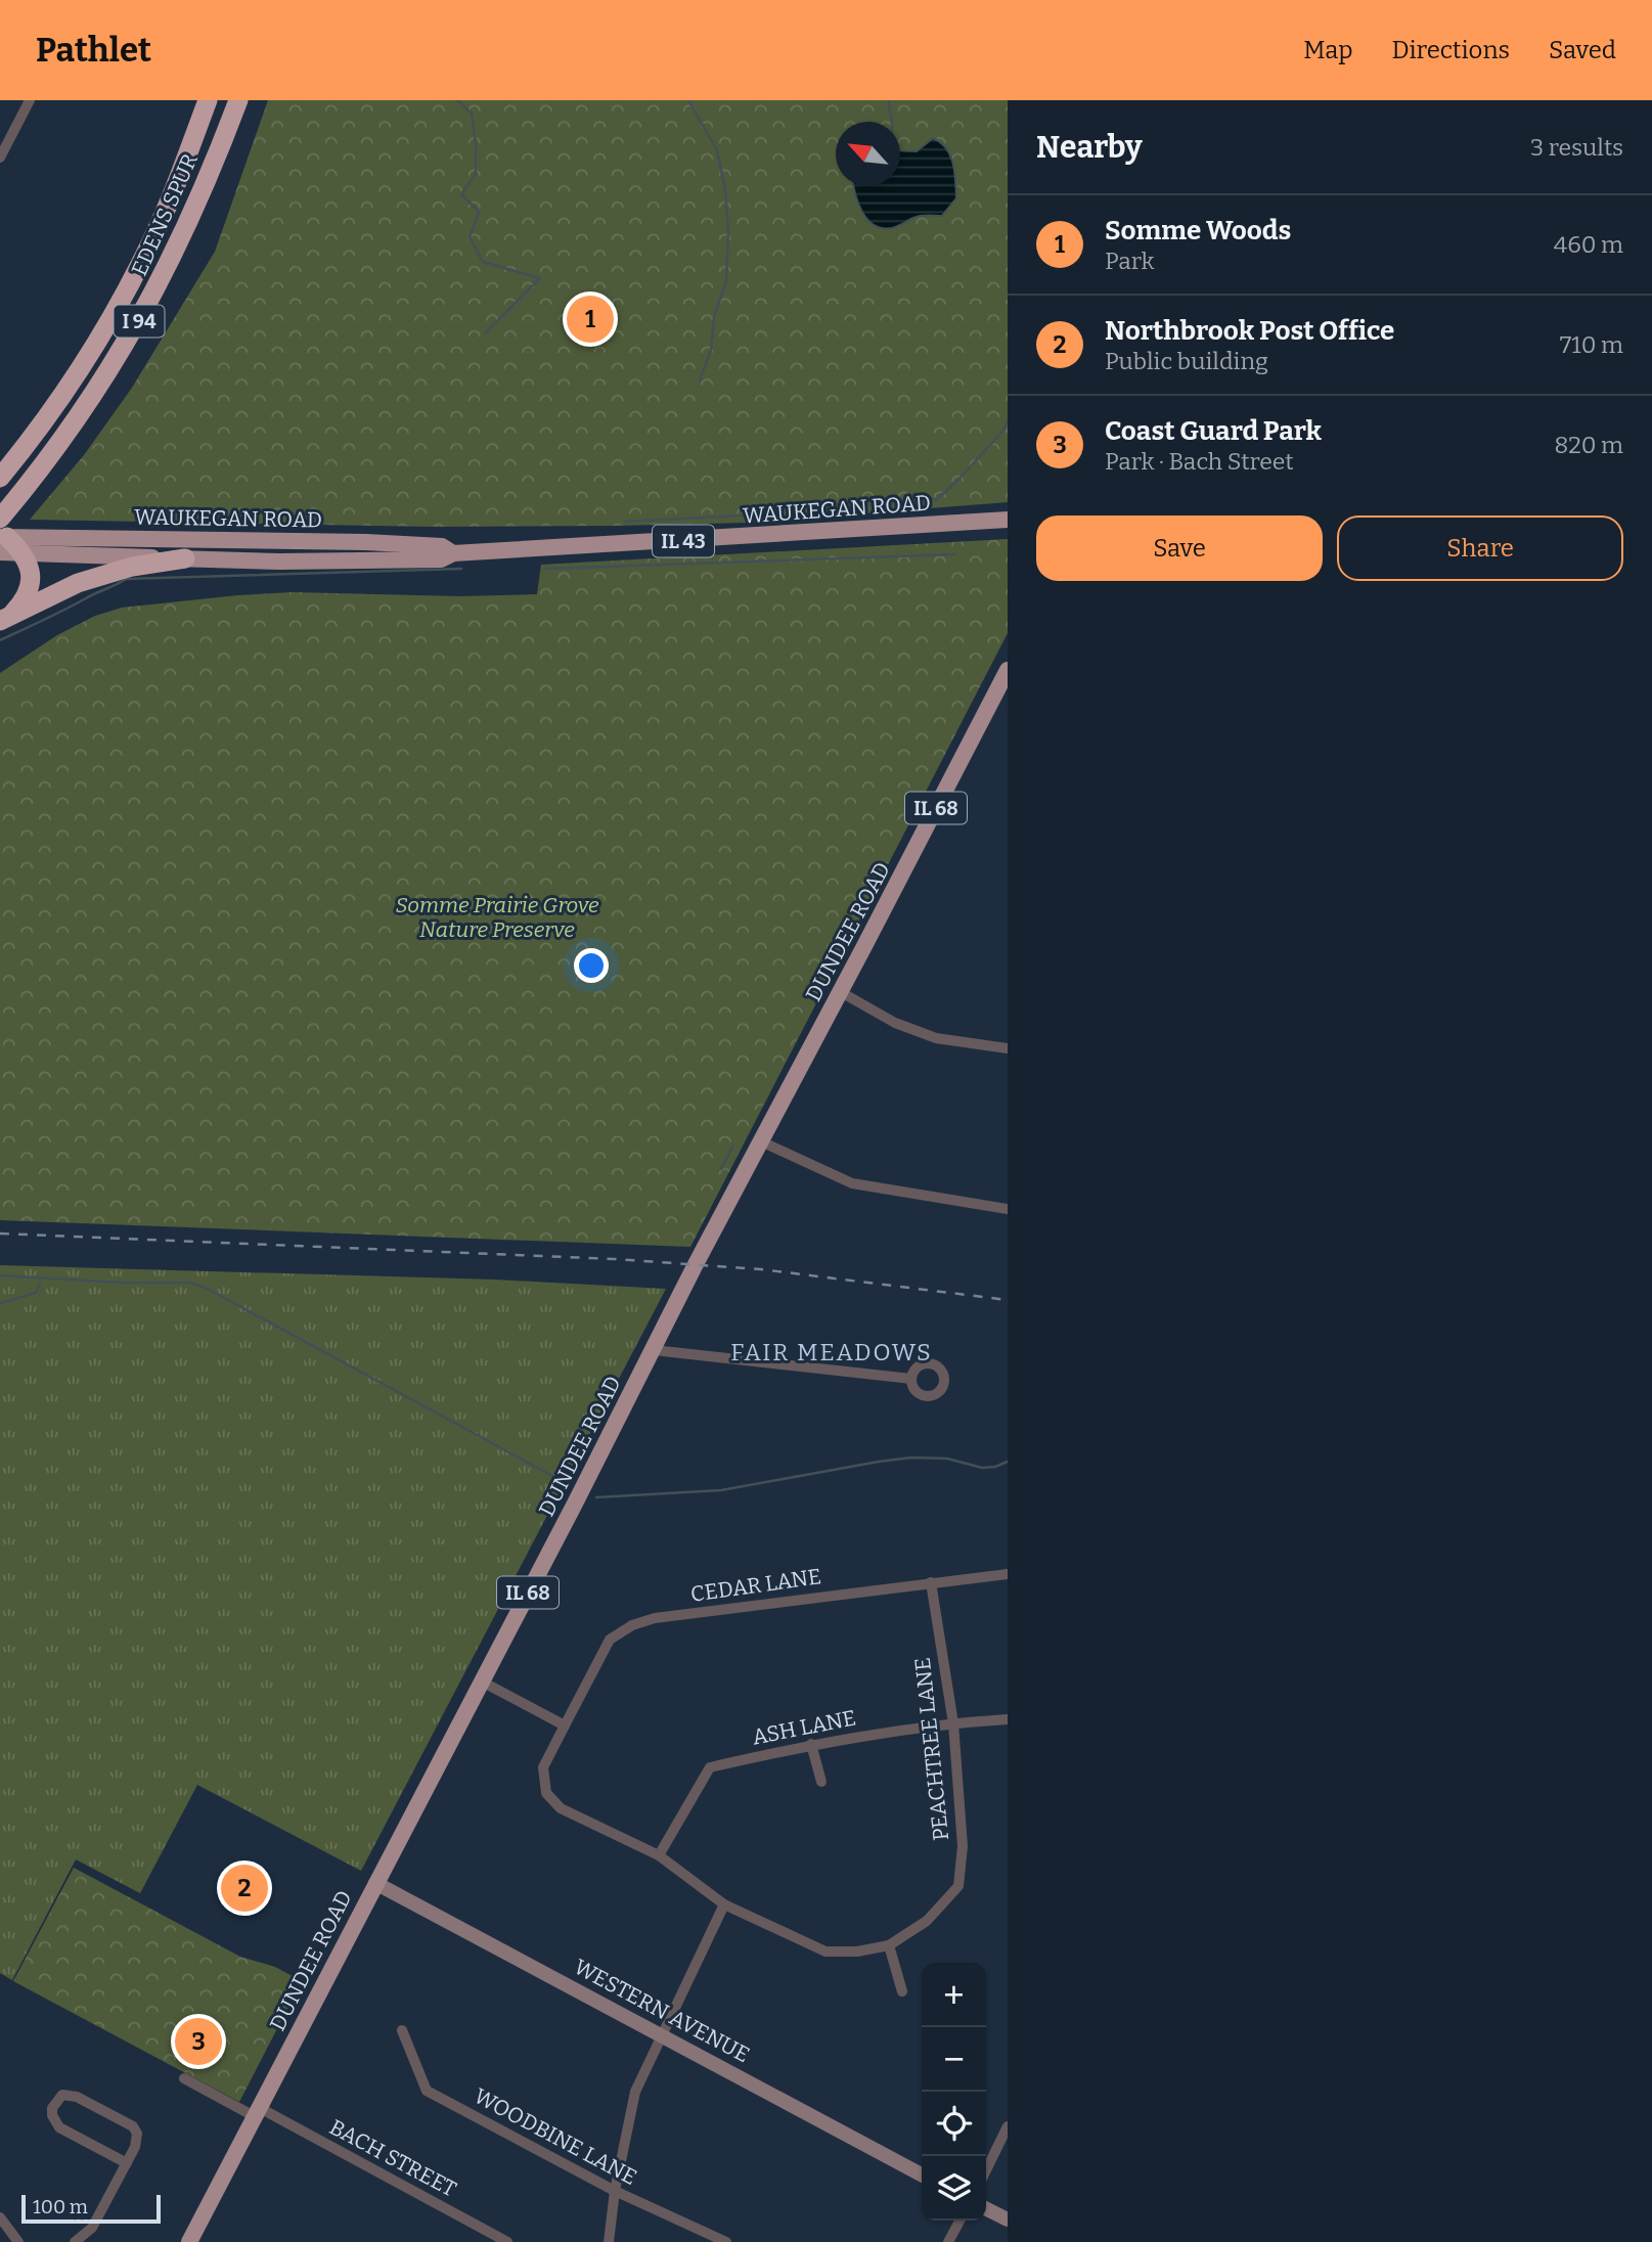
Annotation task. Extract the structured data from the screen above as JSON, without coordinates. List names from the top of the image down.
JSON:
{
  "streets": {
    "highway": ["EDENS SPUR", "I 94"],
    "main road": [
      "WAUKEGAN ROAD",
      "IL 43",
      "IL 68",
      "DUNDEE ROAD"
    ],
    "street": [
      "CEDAR LANE",
      "ASH LANE",
      "PEACHTREE LANE",
      "WESTERN AVENUE",
      "WOODBINE LANE",
      "BACH STREET"
    ]
  },
  "crossings": [
    ["EDENS SPUR", "WAUKEGAN ROAD"],
    ["DUNDEE ROAD", "WESTERN AVENUE"],
    ["DUNDEE ROAD", "BACH STREET"],
    ["CEDAR LANE", "PEACHTREE LANE"],
    ["ASH LANE", "PEACHTREE LANE"]
  ],
  "districts": ["FAIR MEADOWS"],
  "parks": ["Somme Prairie Grove Nature Preserve"],
  "scale_bar": "100 m",
  "north": "top left",
  "page": {
    "header": "Pathlet",
    "nav": ["Map", "Directions", "Saved"],
    "heading": ["Nearby", "3 results"],
    "list": [
      {
        "mark": "1",
        "name": "Somme Woods",
        "note": "Park",
        "value": "460 m"
      },
      {
        "mark": "2",
        "name": "Northbrook Post Office",
        "note": "Public building",
        "value": "710 m"
      },
      {
        "mark": "3",
        "name": "Coast Guard Park",
        "note": "Park · Bach Street",
        "value": "820 m"
      }
    ],
    "pins": ["1", "2", "3"],
    "buttons": ["Save", "Share"],
    "map_buttons": ["+", "−"],
    "scale": "100 m"
  }
}
